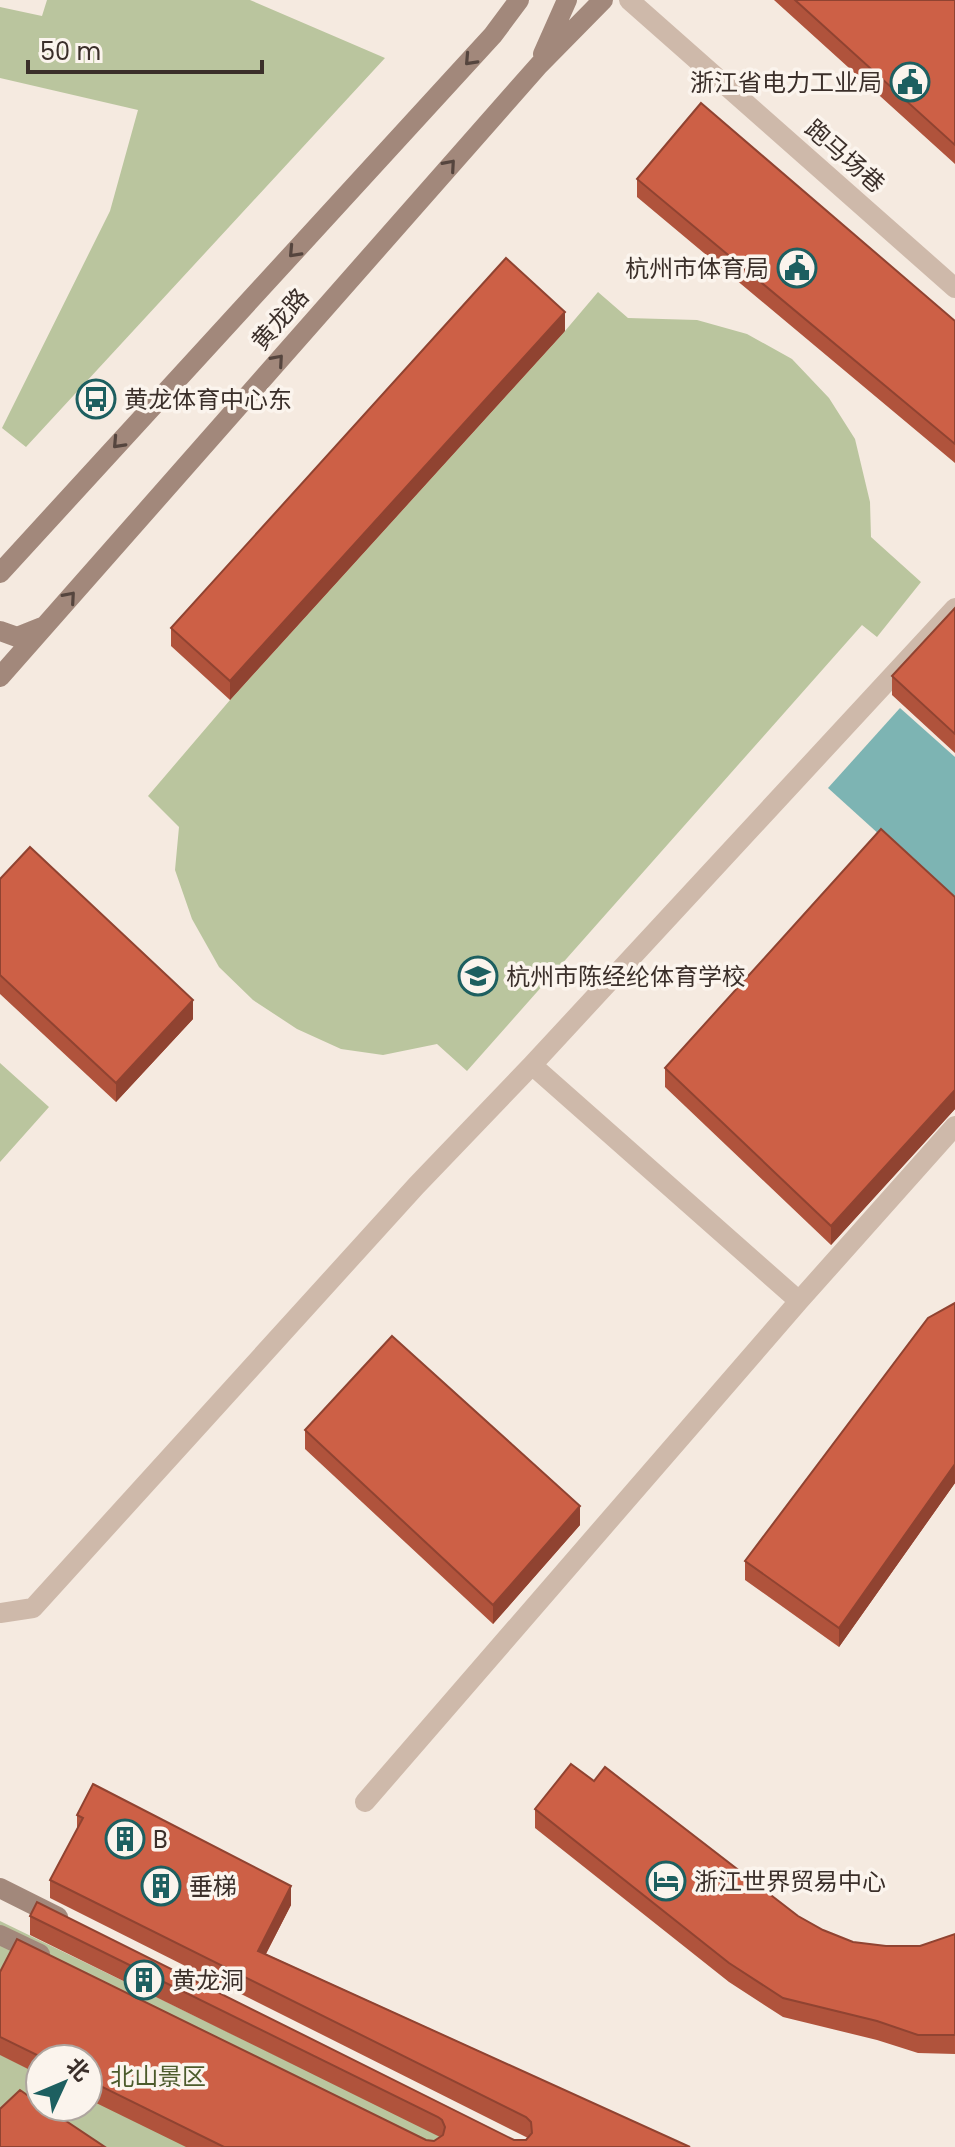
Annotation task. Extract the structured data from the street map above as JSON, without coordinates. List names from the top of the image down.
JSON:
{
  "streets": {
    "main road": ["黄龙路"],
    "street": ["跑马场巷"]
  },
  "parks": ["北山景区"],
  "places": {
    "public building": ["浙江省电力工业局", "杭州市体育局"],
    "bus stop": ["黄龙体育中心东"],
    "school or university": ["杭州市陈经纶体育学校"],
    "building": ["B", "垂梯", "黄龙洞"],
    "hotel": ["浙江世界贸易中心"]
  },
  "scale_bar": "50 m",
  "north": "top right"
}
